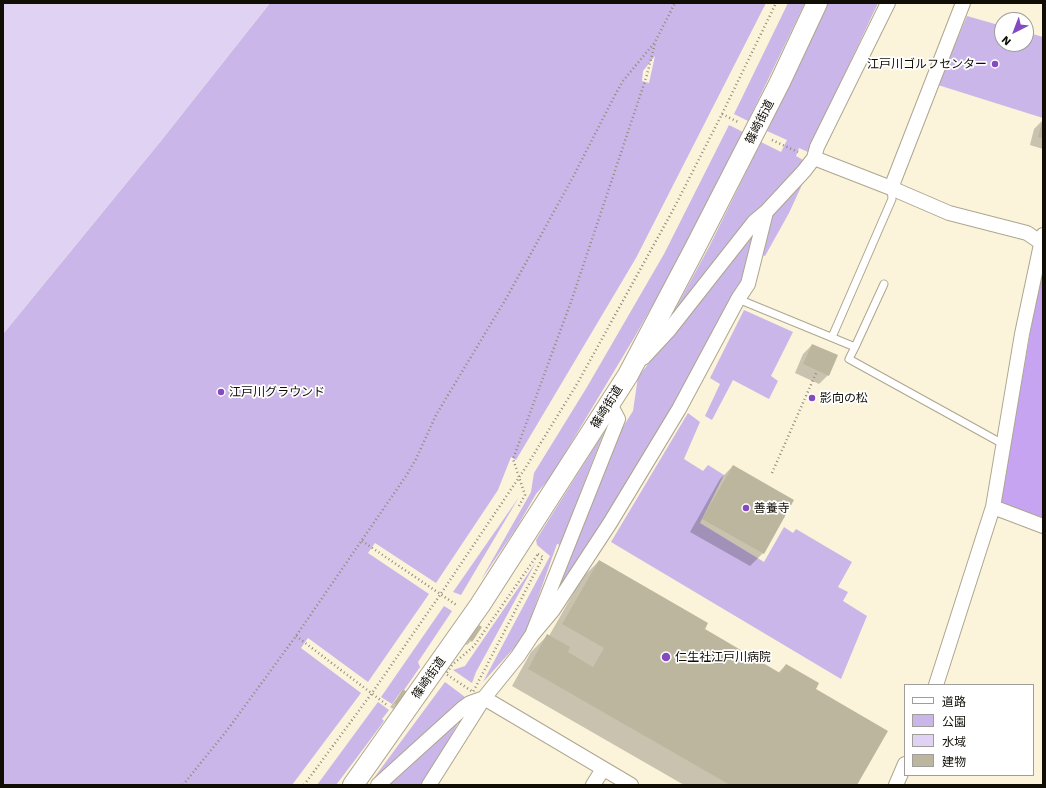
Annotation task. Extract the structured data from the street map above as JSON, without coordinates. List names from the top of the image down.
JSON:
{
  "streets": {
    "main road": ["篠崎街道"]
  },
  "places": [
    "江戸川ゴルフセンター",
    "江戸川グラウンド",
    "影向の松",
    "善養寺",
    "仁生社江戸川病院"
  ],
  "legend": [
    "道路",
    "公園",
    "水域",
    "建物"
  ],
  "north": "bottom left"
}
